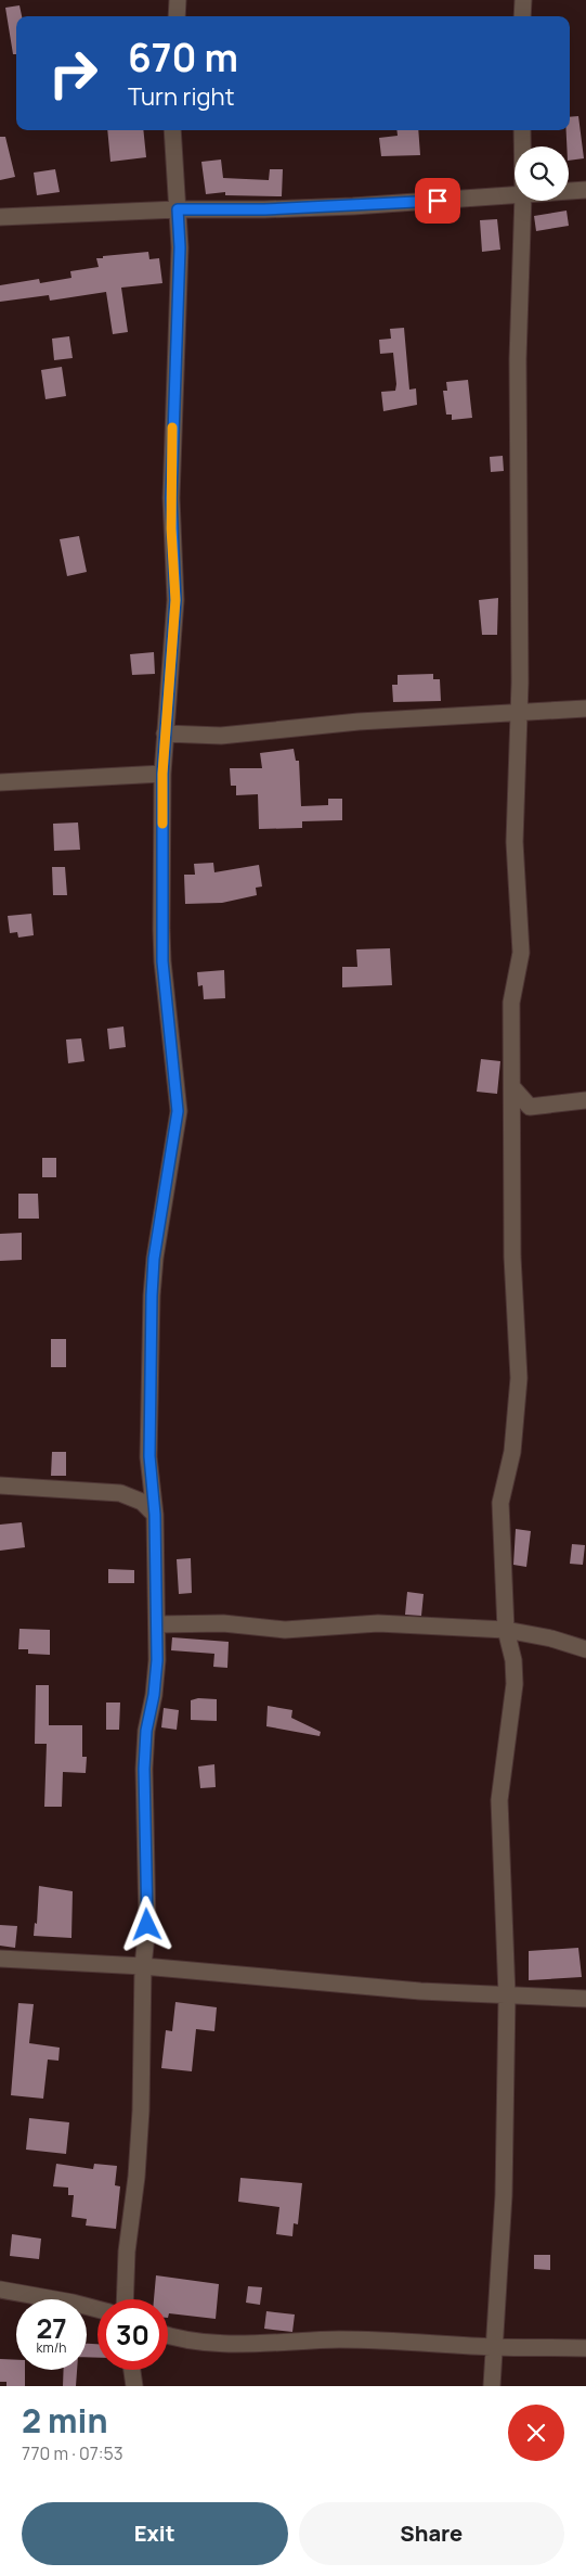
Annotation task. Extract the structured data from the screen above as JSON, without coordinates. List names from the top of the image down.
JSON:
{
  "page": {
    "turn": ["670 m", "Turn right"],
    "speed": "27 km/h",
    "limit": "30",
    "heading": ["2 min", "770 m · 07:53"],
    "buttons": ["Exit", "Share"]
  }
}
